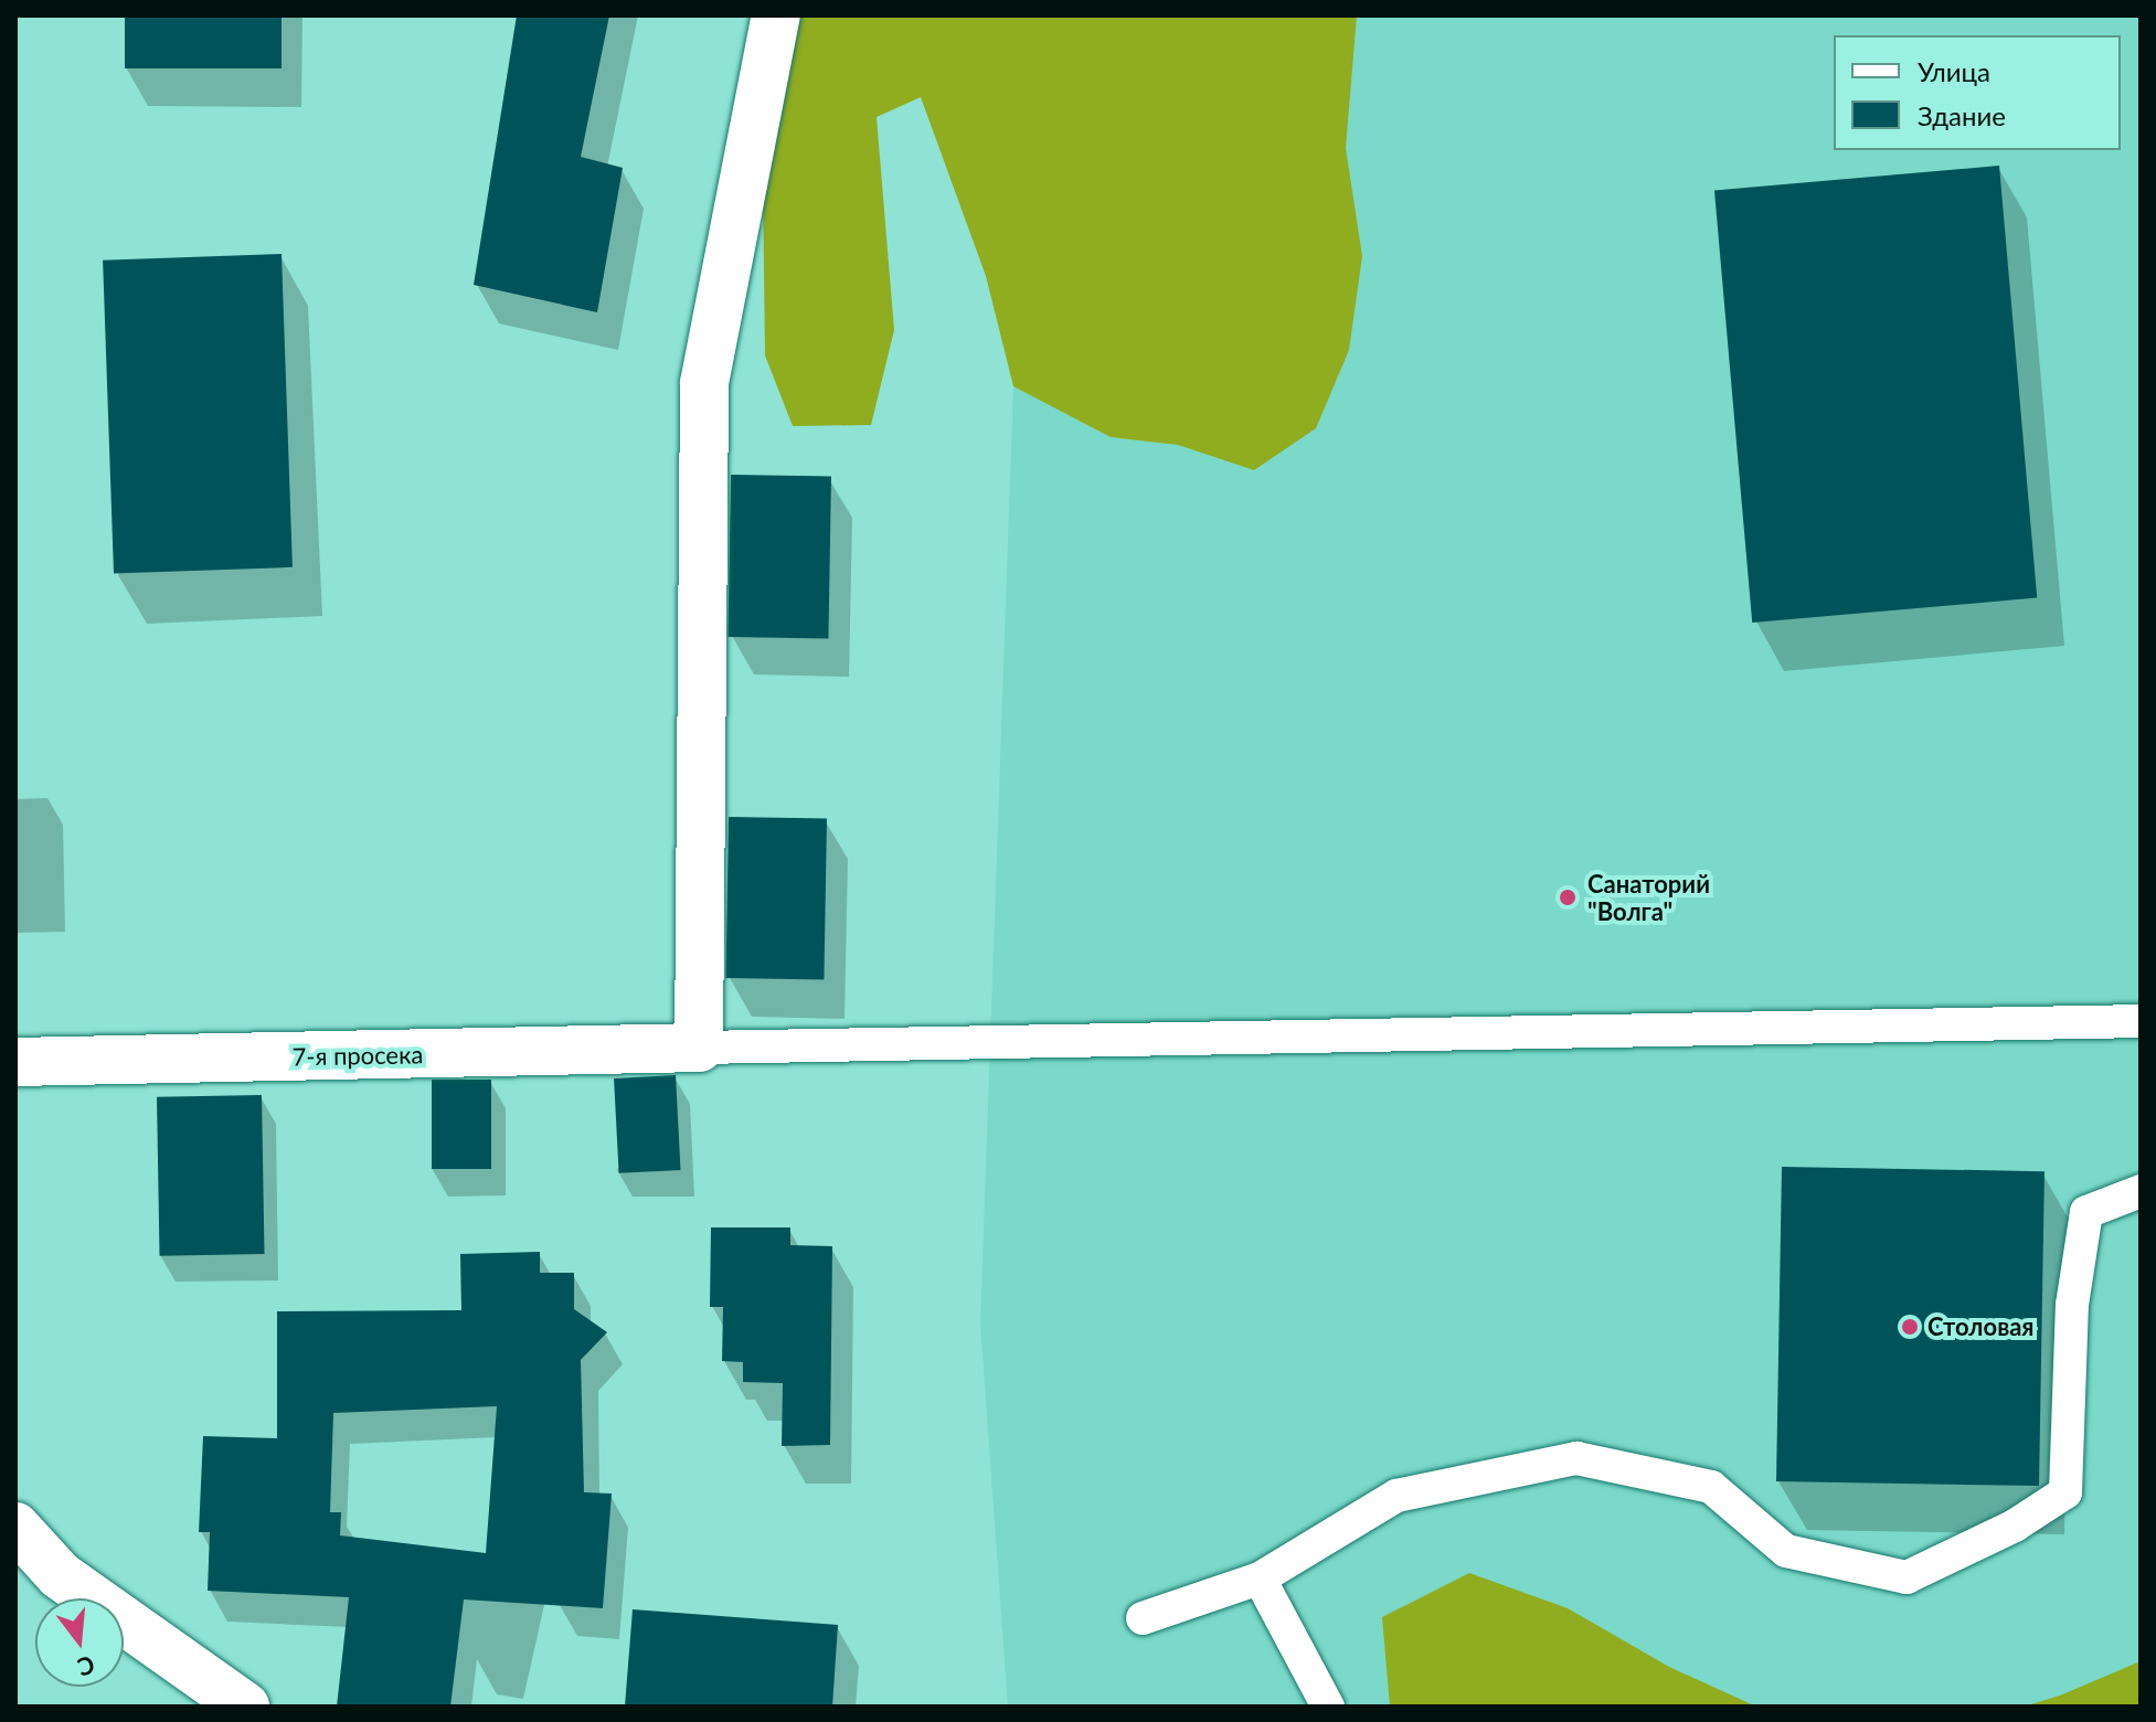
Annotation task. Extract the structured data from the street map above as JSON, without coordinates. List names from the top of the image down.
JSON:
{
  "streets": {
    "street": ["7-я просека"]
  },
  "places": ["Санаторий \"Волга\"", "Столовая"],
  "legend": ["Улица", "Здание"],
  "north": "bottom"
}
